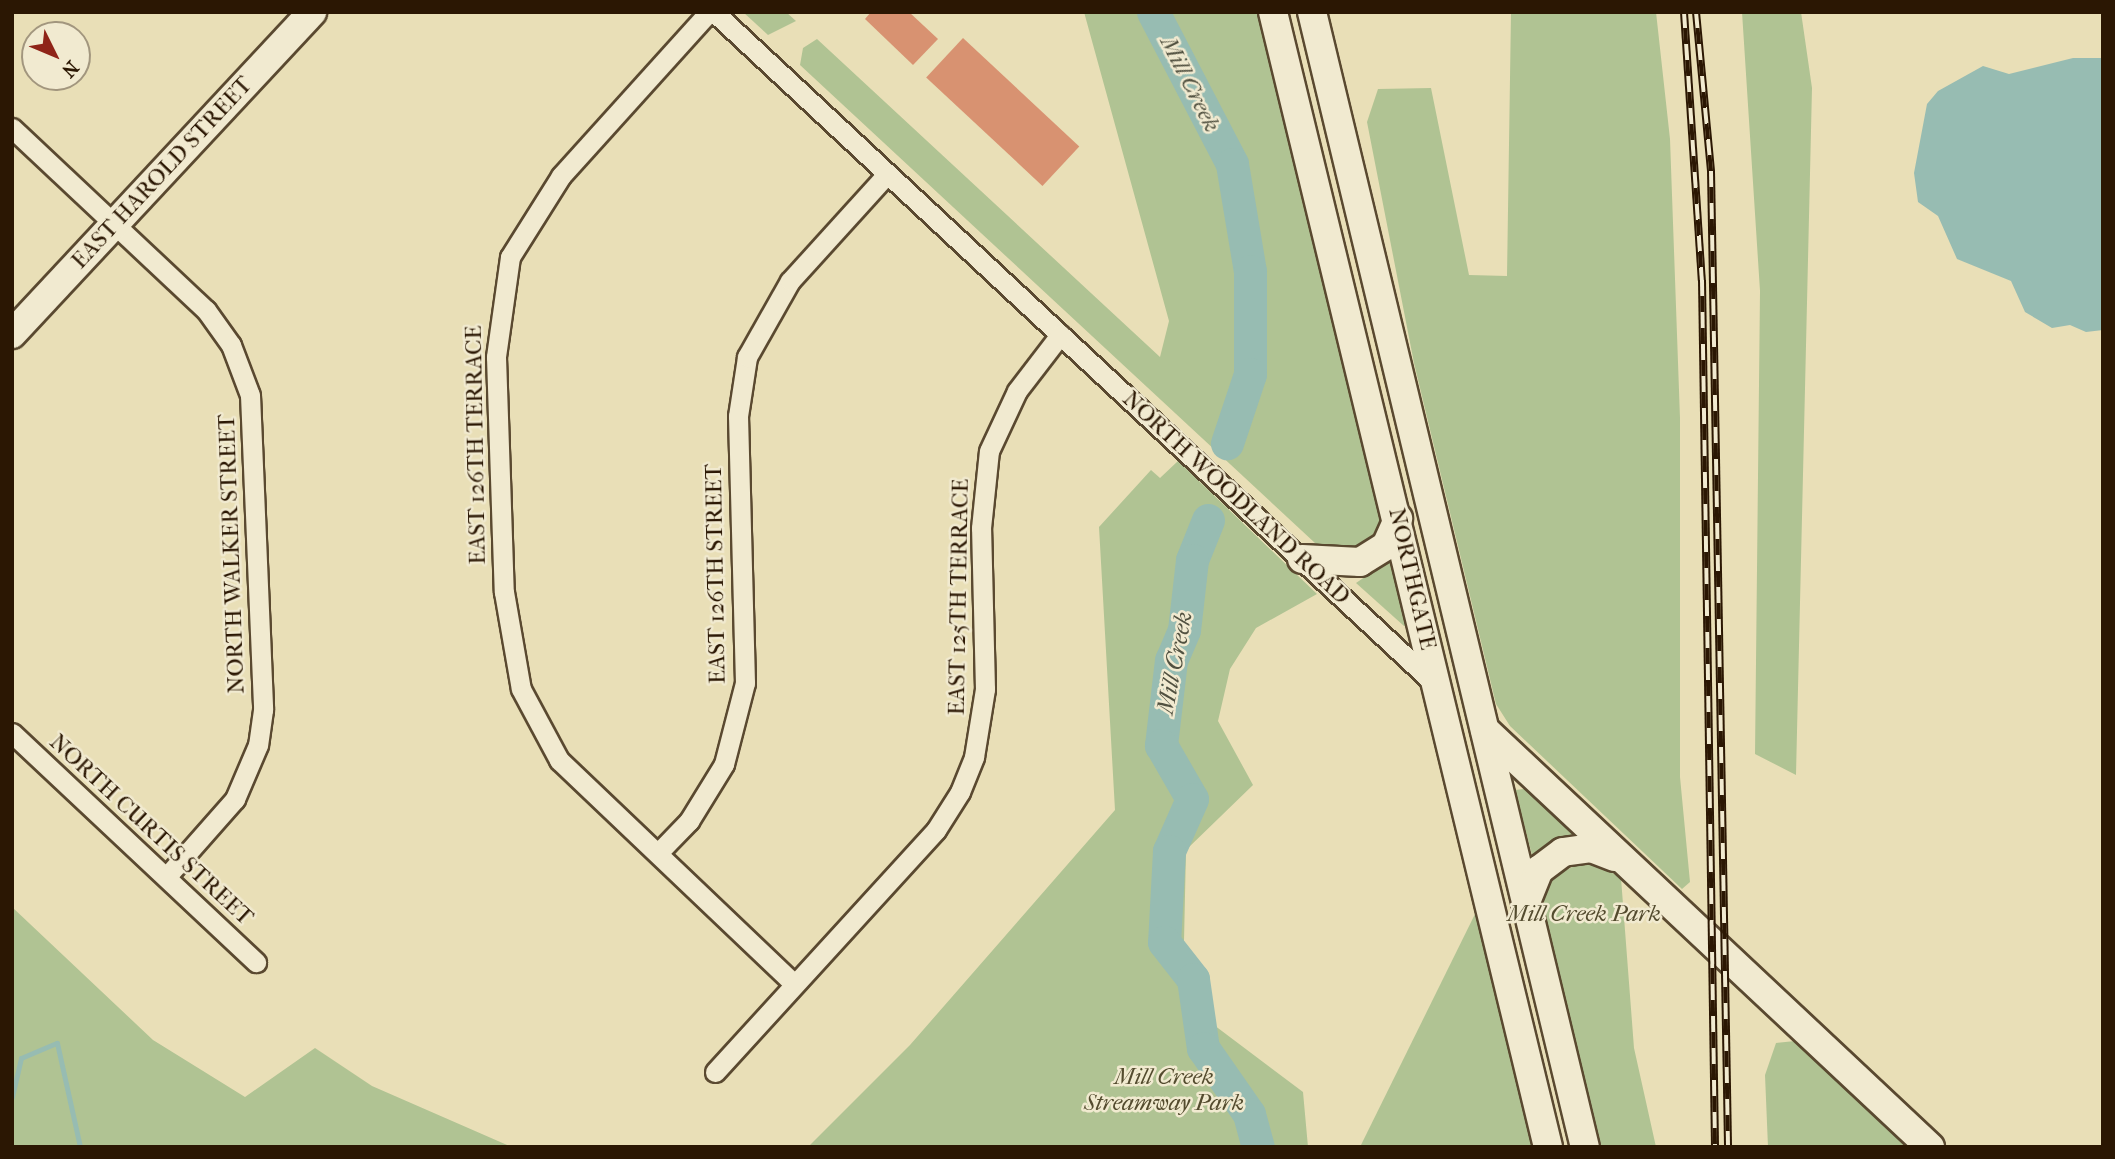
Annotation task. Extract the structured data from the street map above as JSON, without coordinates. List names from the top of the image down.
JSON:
{
  "streets": {
    "main road": ["EAST HAROLD STREET", "NORTH WOODLAND ROAD", "NORTHGATE"],
    "street": [
      "EAST 126TH TERRACE",
      "NORTH WALKER STREET",
      "EAST 126TH STREET",
      "EAST 125TH TERRACE",
      "NORTH CURTIS STREET"
    ]
  },
  "crossings": [
    ["EAST HAROLD STREET", "NORTH WALKER STREET"],
    ["EAST 126TH TERRACE", "NORTH WOODLAND ROAD"],
    ["EAST 126TH TERRACE", "EAST 126TH STREET"],
    ["NORTH WOODLAND ROAD", "EAST 126TH STREET"],
    ["NORTH WOODLAND ROAD", "NORTHGATE"],
    ["NORTH WOODLAND ROAD", "EAST 125TH TERRACE"],
    ["NORTH WALKER STREET", "NORTH CURTIS STREET"]
  ],
  "water": ["Mill Creek"],
  "parks": ["Mill Creek Park", "Mill Creek Streamway Park"],
  "north": "bottom right"
}
